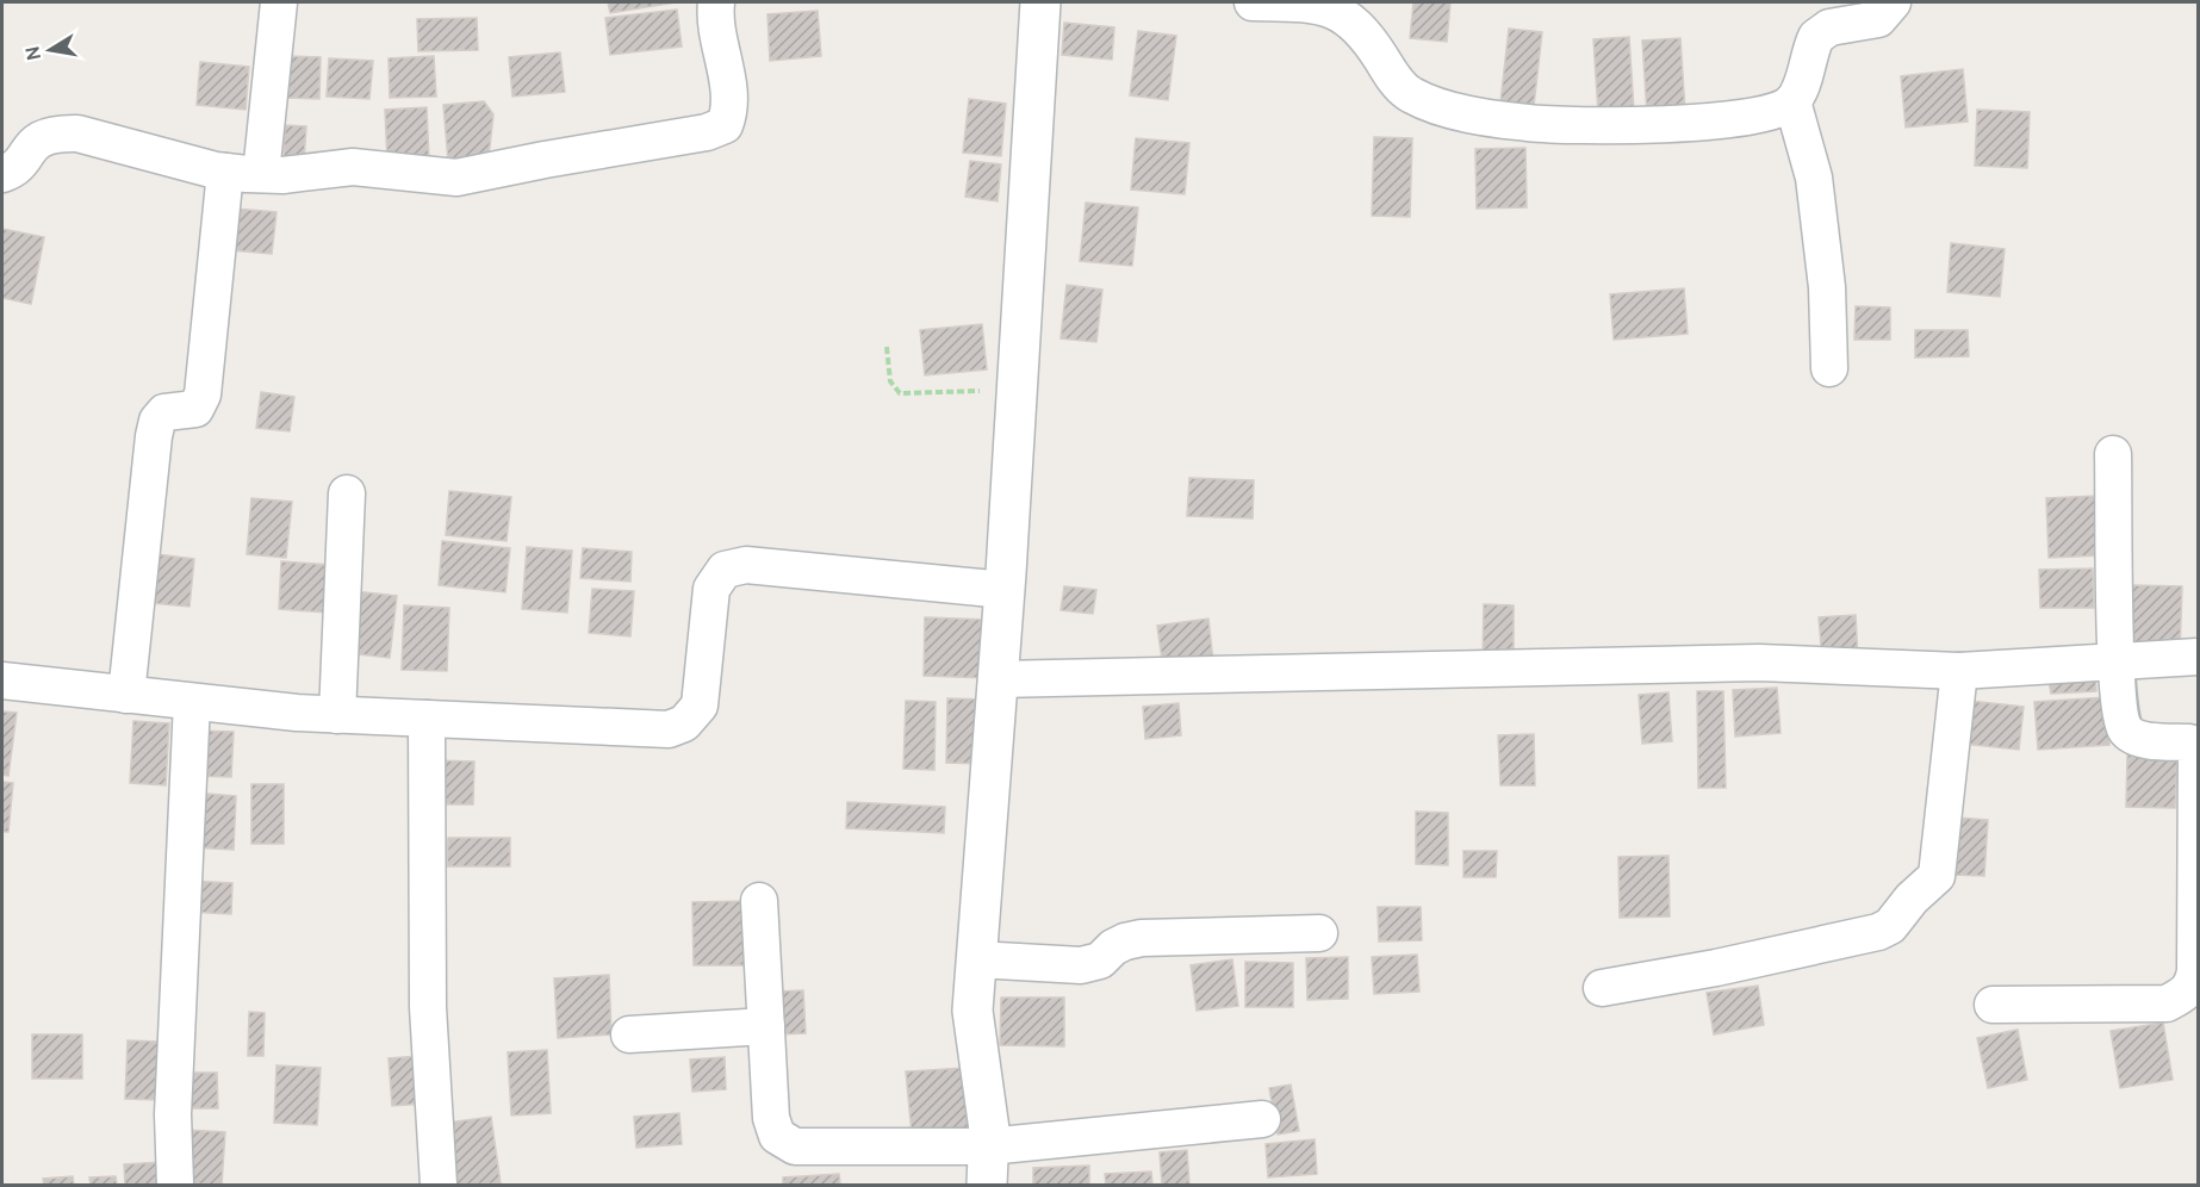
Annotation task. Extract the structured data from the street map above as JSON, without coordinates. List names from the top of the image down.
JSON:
{
  "north": "left"
}
